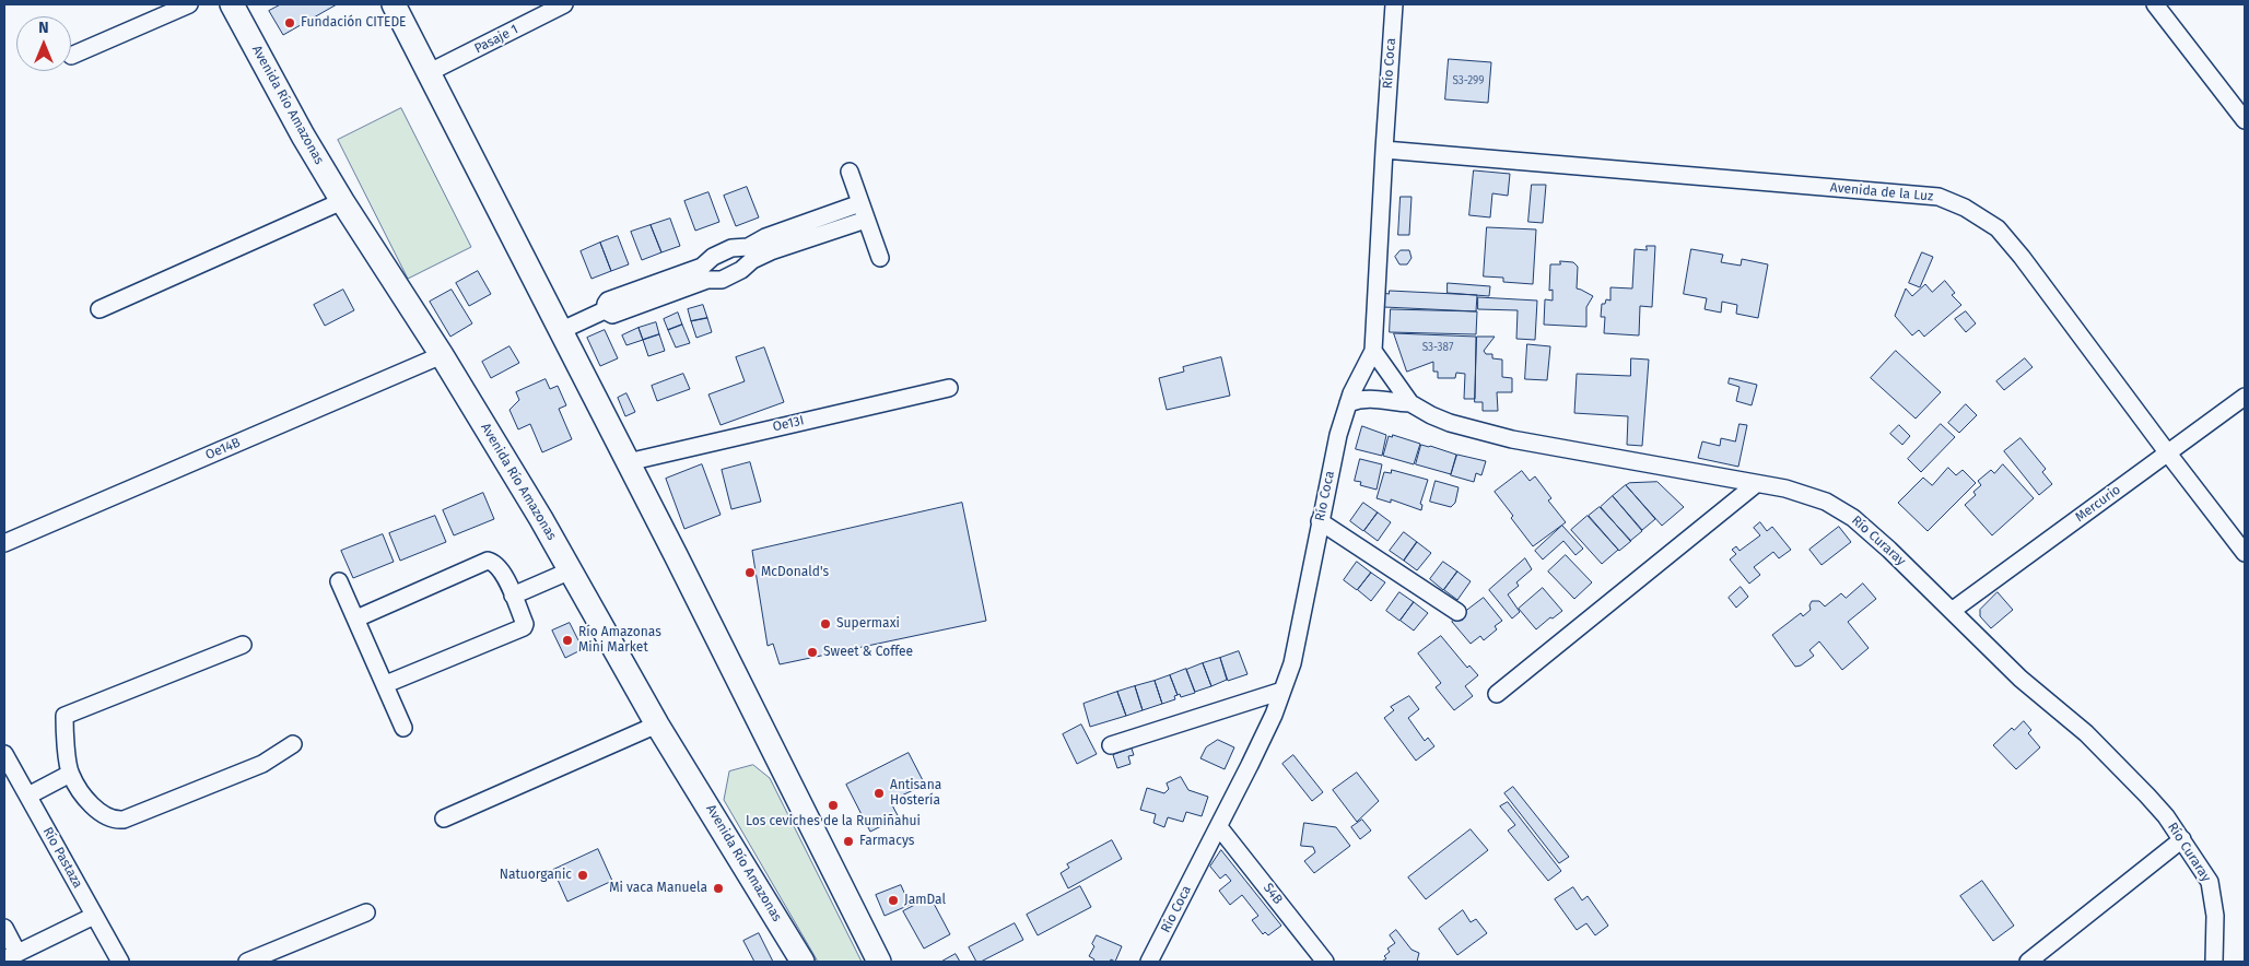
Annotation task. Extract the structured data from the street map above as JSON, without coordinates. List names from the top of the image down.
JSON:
{
  "streets": {
    "main road": ["Avenida Río Amazonas"],
    "street": [
      "Pasaje 1",
      "Río Coca",
      "Avenida de la Luz",
      "Oe13I",
      "Oe14B",
      "Mercurio",
      "Río Curaray",
      "Río Pastaza",
      "S4B"
    ]
  },
  "crossings": [
    ["Río Coca", "Avenida de la Luz"],
    ["Río Coca", "Río Curaray"],
    ["Río Coca", "S4B"],
    ["Avenida Río Amazonas", "Oe14B"],
    ["Avenida de la Luz", "Mercurio"],
    ["Mercurio", "Río Curaray"]
  ],
  "places": [
    "Fundación CITEDE",
    "McDonald's",
    "Supermaxi",
    "Río Amazonas Mini Market",
    "Sweet & Coffee",
    "Antisana Hostería",
    "Los ceviches de la Rumiñahui",
    "Farmacys",
    "Natuorganic",
    "Mi vaca Manuela",
    "JamDal"
  ],
  "house_numbers": ["S3-299", "S3-387"],
  "north": "top"
}
